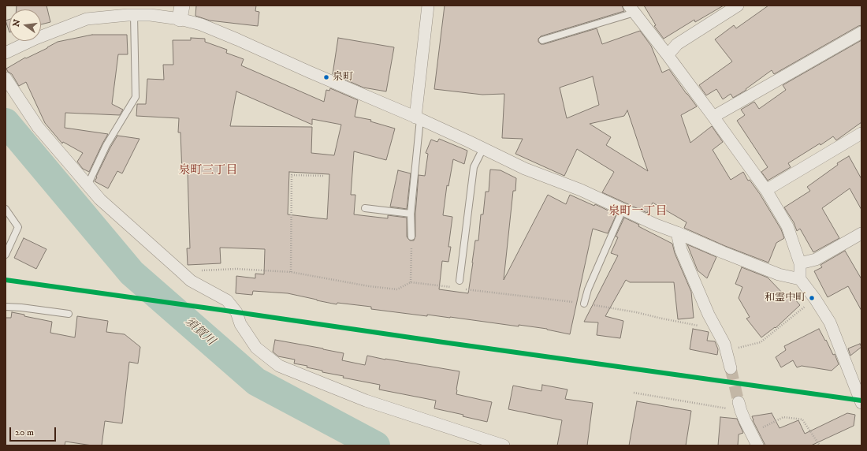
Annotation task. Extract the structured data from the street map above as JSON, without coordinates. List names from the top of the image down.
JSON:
{
  "districts": ["泉町三丁目", "泉町一丁目"],
  "water": ["須賀川"],
  "places": ["泉町", "和霊中町"],
  "scale_bar": "20 m",
  "north": "left"
}
